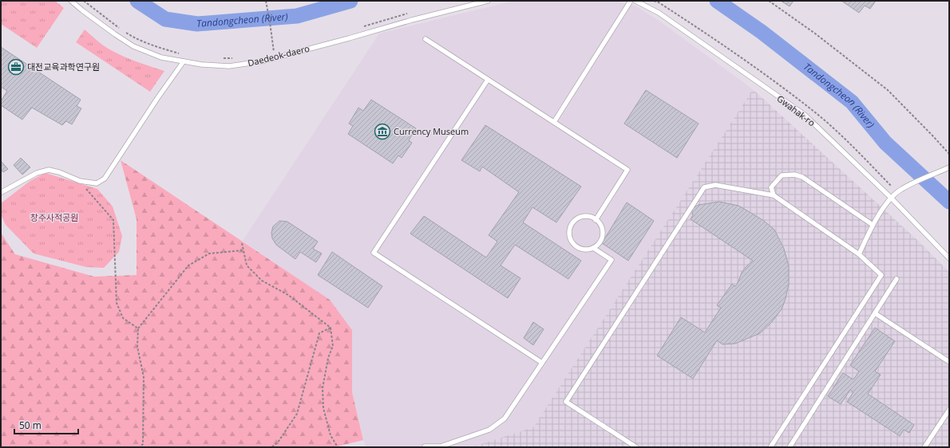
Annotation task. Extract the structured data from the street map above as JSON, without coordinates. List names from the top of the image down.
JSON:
{
  "streets": {
    "lane": ["Daedeok-daero", "Gwahak-ro"]
  },
  "water": ["Tandongcheon (River)"],
  "parks": ["창주사적공원"],
  "places": {
    "office": ["대전교육과학연구원"],
    "museum": ["Currency Museum"]
  },
  "scale_bar": "50 m"
}
